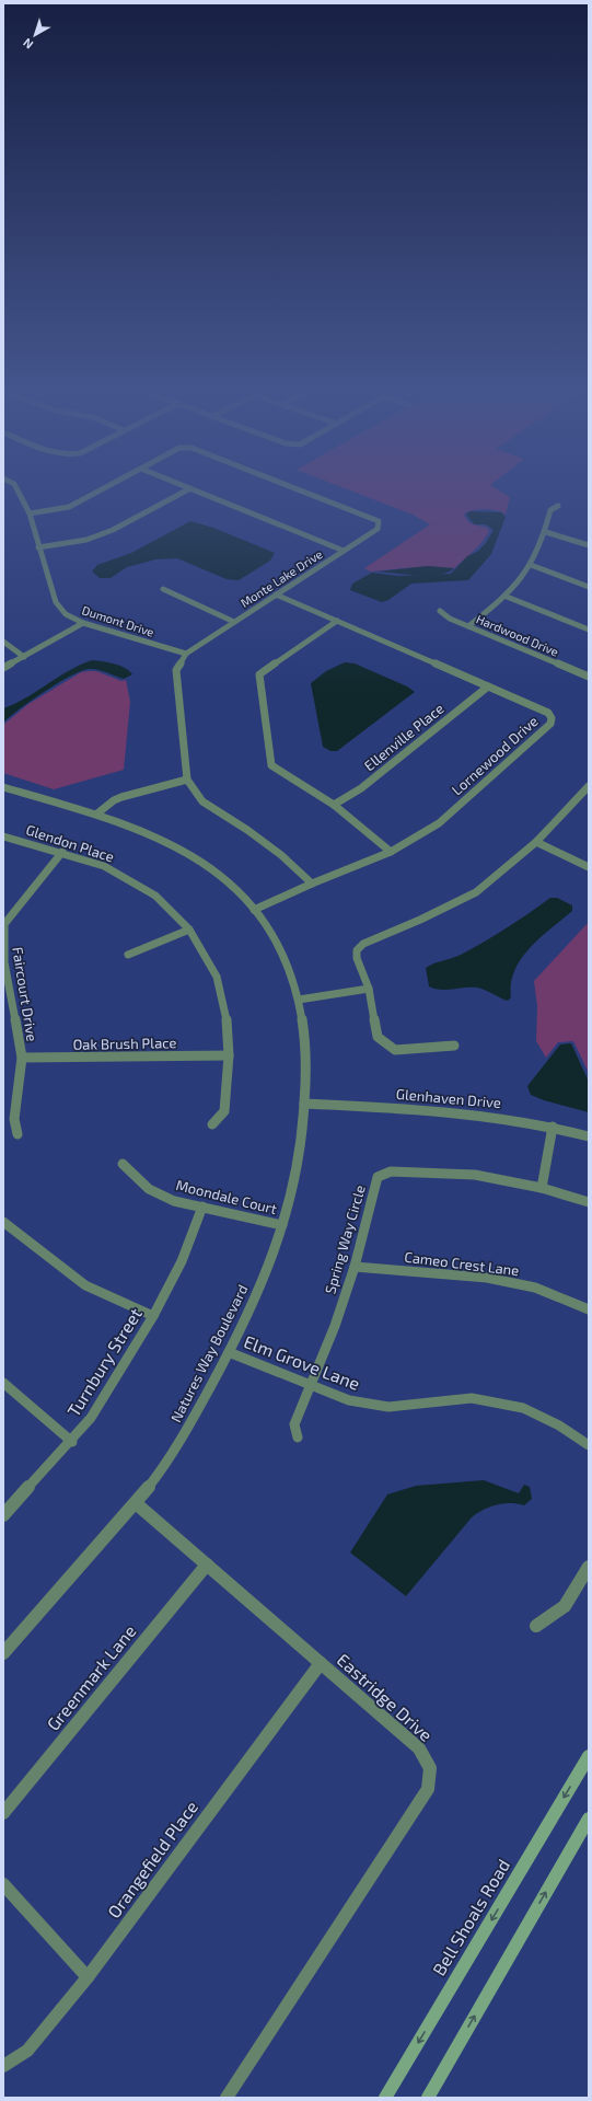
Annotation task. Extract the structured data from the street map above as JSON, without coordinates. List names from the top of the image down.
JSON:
{
  "streets": {
    "main road": ["Bell Shoals Road"],
    "street": [
      "Monte Lake Drive",
      "Dumont Drive",
      "Hardwood Drive",
      "Ellenville Place",
      "Lornewood Drive",
      "Glendon Place",
      "Faircourt Drive",
      "Oak Brush Place",
      "Glenhaven Drive",
      "Moondale Court",
      "Spring Way Circle",
      "Cameo Crest Lane",
      "Natures Way Boulevard",
      "Turnbury Street",
      "Elm Grove Lane",
      "Greenmark Lane",
      "Eastridge Drive",
      "Orangefield Place"
    ]
  },
  "crossings": [
    ["Monte Lake Drive", "Dumont Drive"],
    ["Monte Lake Drive", "Lornewood Drive"],
    ["Ellenville Place", "Lornewood Drive"],
    ["Lornewood Drive", "Natures Way Boulevard"],
    ["Glendon Place", "Faircourt Drive"],
    ["Glendon Place", "Oak Brush Place"],
    ["Faircourt Drive", "Oak Brush Place"],
    ["Glenhaven Drive", "Natures Way Boulevard"],
    ["Moondale Court", "Natures Way Boulevard"],
    ["Moondale Court", "Turnbury Street"],
    ["Spring Way Circle", "Cameo Crest Lane"],
    ["Spring Way Circle", "Elm Grove Lane"],
    ["Natures Way Boulevard", "Elm Grove Lane"],
    ["Natures Way Boulevard", "Eastridge Drive"],
    ["Greenmark Lane", "Eastridge Drive"],
    ["Eastridge Drive", "Orangefield Place"]
  ],
  "north": "bottom left"
}
